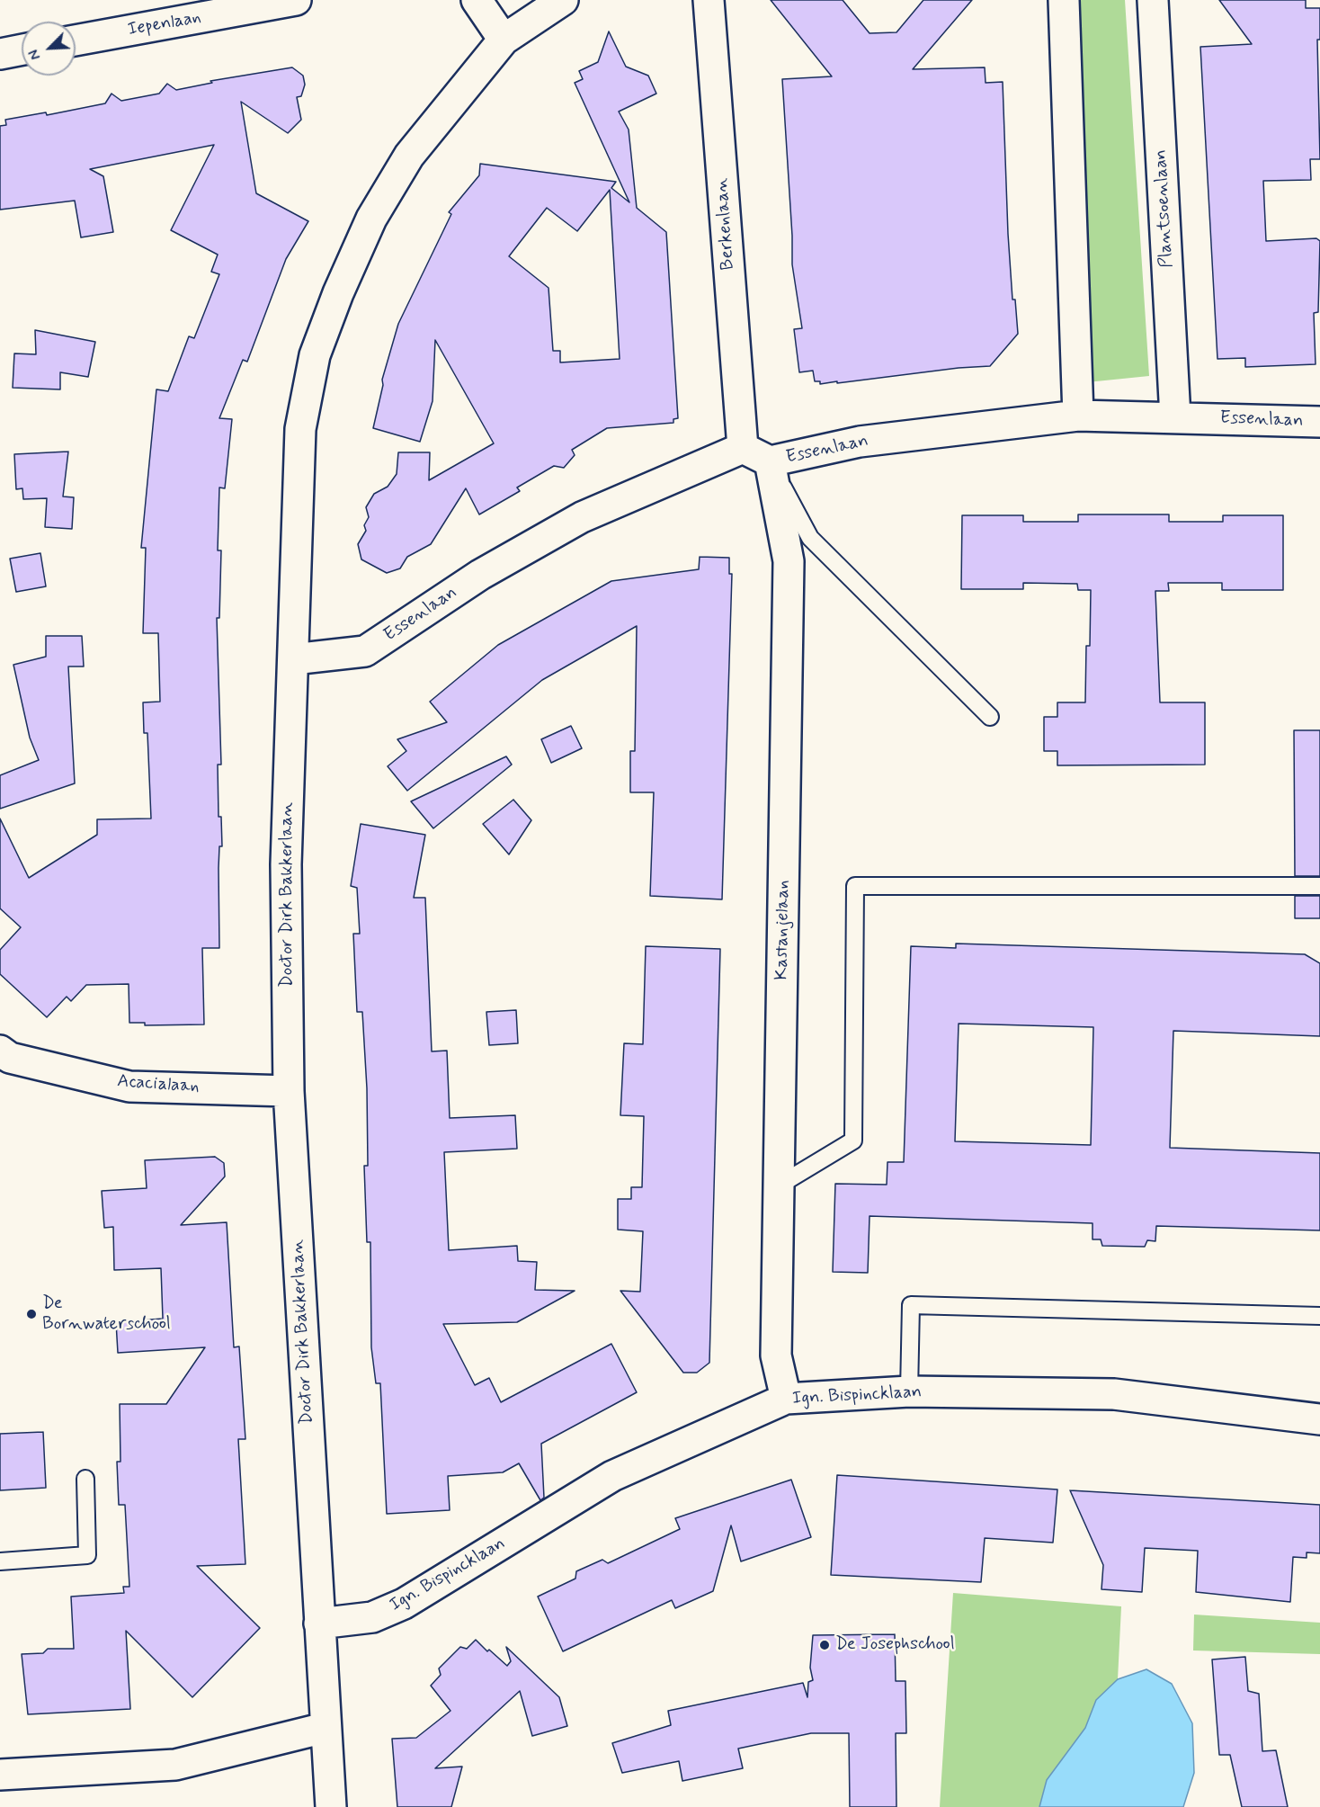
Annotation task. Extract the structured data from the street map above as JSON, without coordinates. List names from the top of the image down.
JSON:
{
  "streets": {
    "street": [
      "Iepenlaan",
      "Plantsoenlaan",
      "Berkenlaan",
      "Essenlaan",
      "Doctor Dirk Bakkerlaan",
      "Kastanjelaan",
      "Acacialaan",
      "Ign. Bispincklaan"
    ]
  },
  "crossings": [
    ["Plantsoenlaan", "Essenlaan"],
    ["Berkenlaan", "Essenlaan"],
    ["Essenlaan", "Doctor Dirk Bakkerlaan"],
    ["Essenlaan", "Kastanjelaan"],
    ["Doctor Dirk Bakkerlaan", "Acacialaan"],
    ["Doctor Dirk Bakkerlaan", "Ign. Bispincklaan"],
    ["Kastanjelaan", "Ign. Bispincklaan"]
  ],
  "places": ["De Bornwaterschool", "De Josephschool"],
  "north": "bottom left"
}
